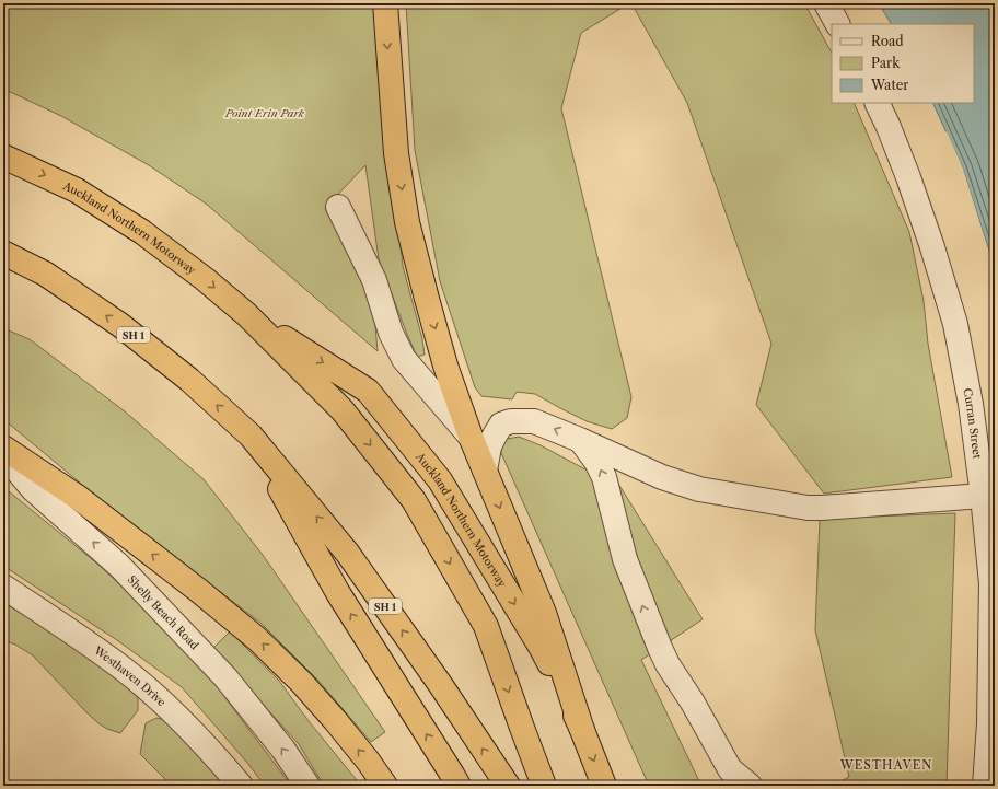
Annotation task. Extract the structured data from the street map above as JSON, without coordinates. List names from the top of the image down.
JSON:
{
  "streets": {
    "highway": ["Auckland Northern Motorway", "SH 1"],
    "street": ["Curran Street", "Shelly Beach Road", "Westhaven Drive"]
  },
  "one_way": ["Shelly Beach Road"],
  "districts": ["WESTHAVEN"],
  "parks": ["Point Erin Park"],
  "legend": ["Road", "Park", "Water"]
}
